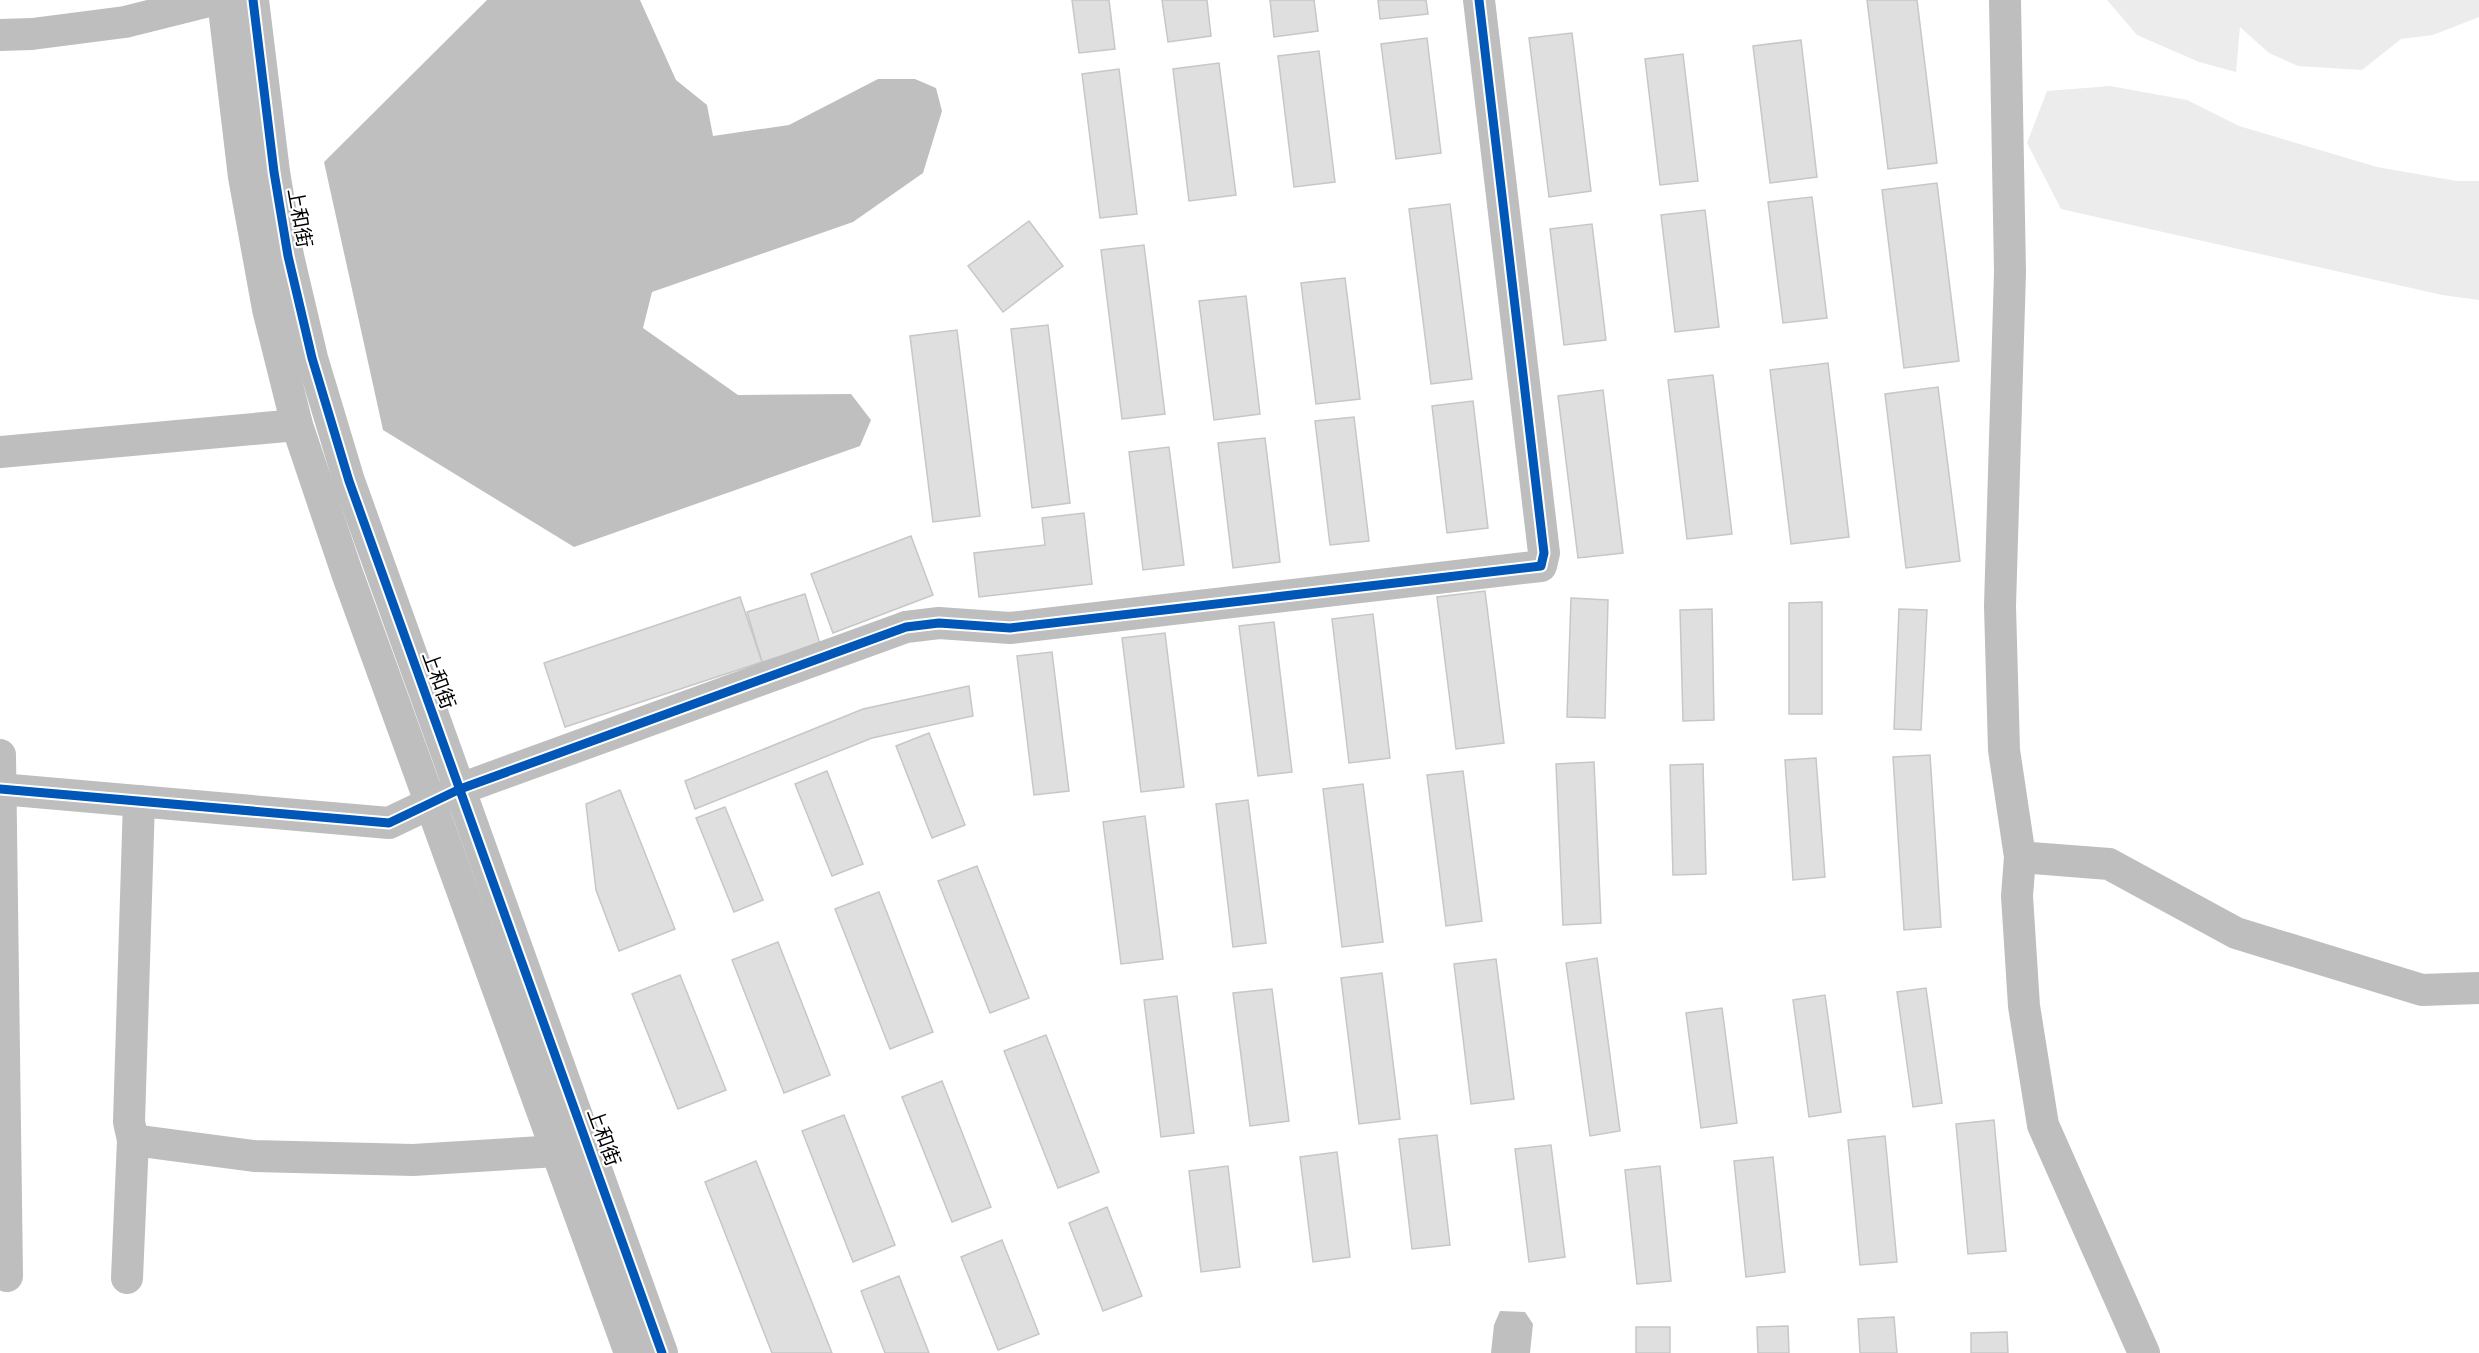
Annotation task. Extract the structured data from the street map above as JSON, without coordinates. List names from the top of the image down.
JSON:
{
  "streets": {
    "street": ["上和街"]
  }
}
